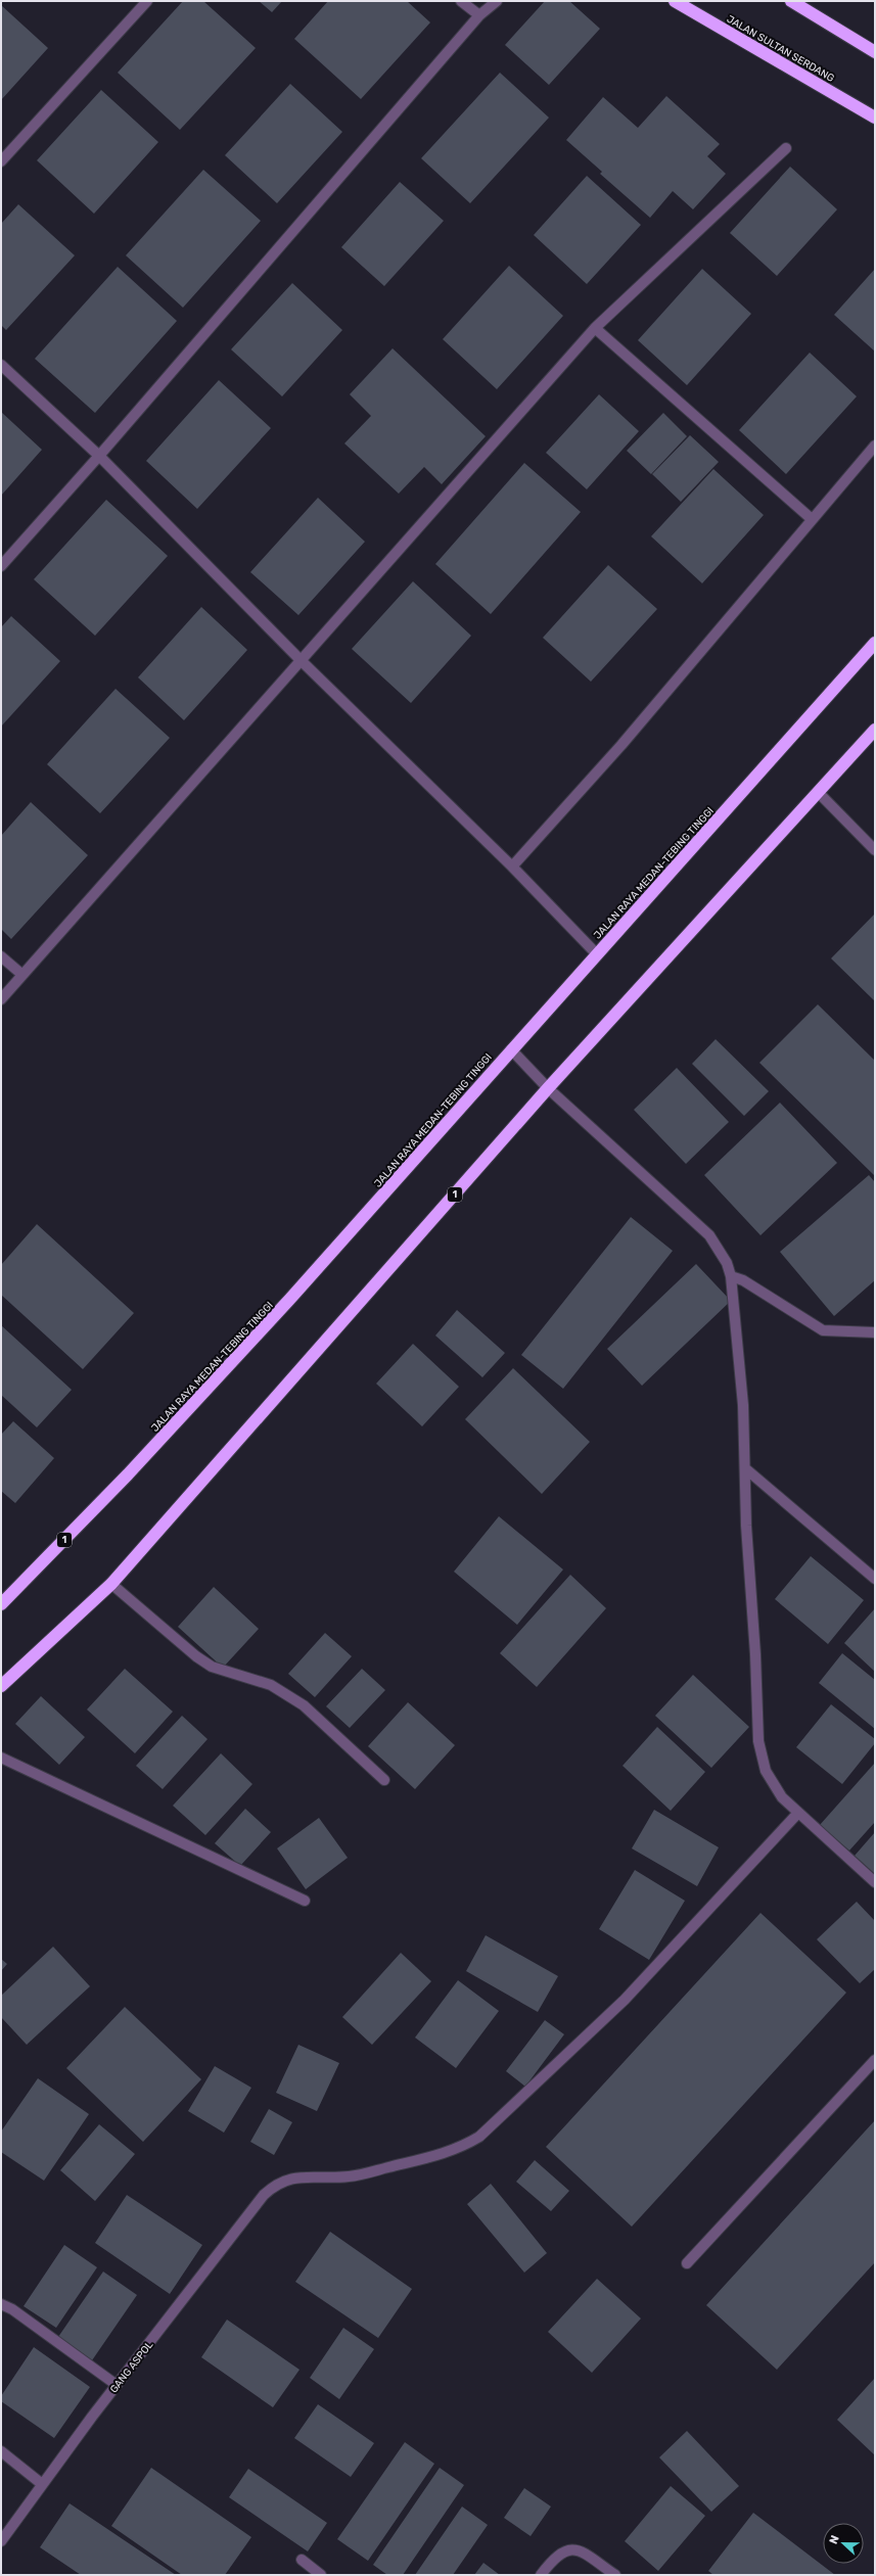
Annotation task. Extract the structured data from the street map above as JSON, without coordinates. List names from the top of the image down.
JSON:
{
  "streets": {
    "highway": ["JALAN SULTAN SERDANG", "JALAN RAYA MEDAN-TEBING TINGGI", "1"],
    "street": ["GANG ASPOL"]
  },
  "north": "left"
}
